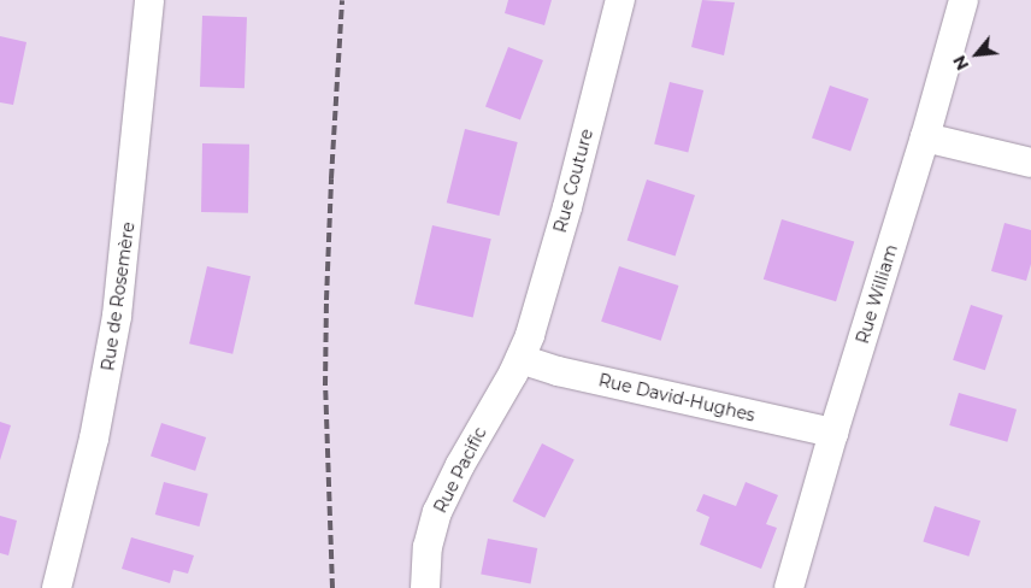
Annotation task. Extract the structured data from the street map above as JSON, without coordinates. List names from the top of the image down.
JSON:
{
  "streets": {
    "street": [
      "Rue Couture",
      "Rue William",
      "Rue de Rosemère",
      "Rue David-Hughes",
      "Rue Pacific"
    ]
  },
  "crossings": [
    ["Rue Couture", "Rue David-Hughes"],
    ["Rue Couture", "Rue Pacific"],
    ["Rue William", "Rue David-Hughes"],
    ["Rue David-Hughes", "Rue Pacific"]
  ],
  "north": "bottom left"
}
